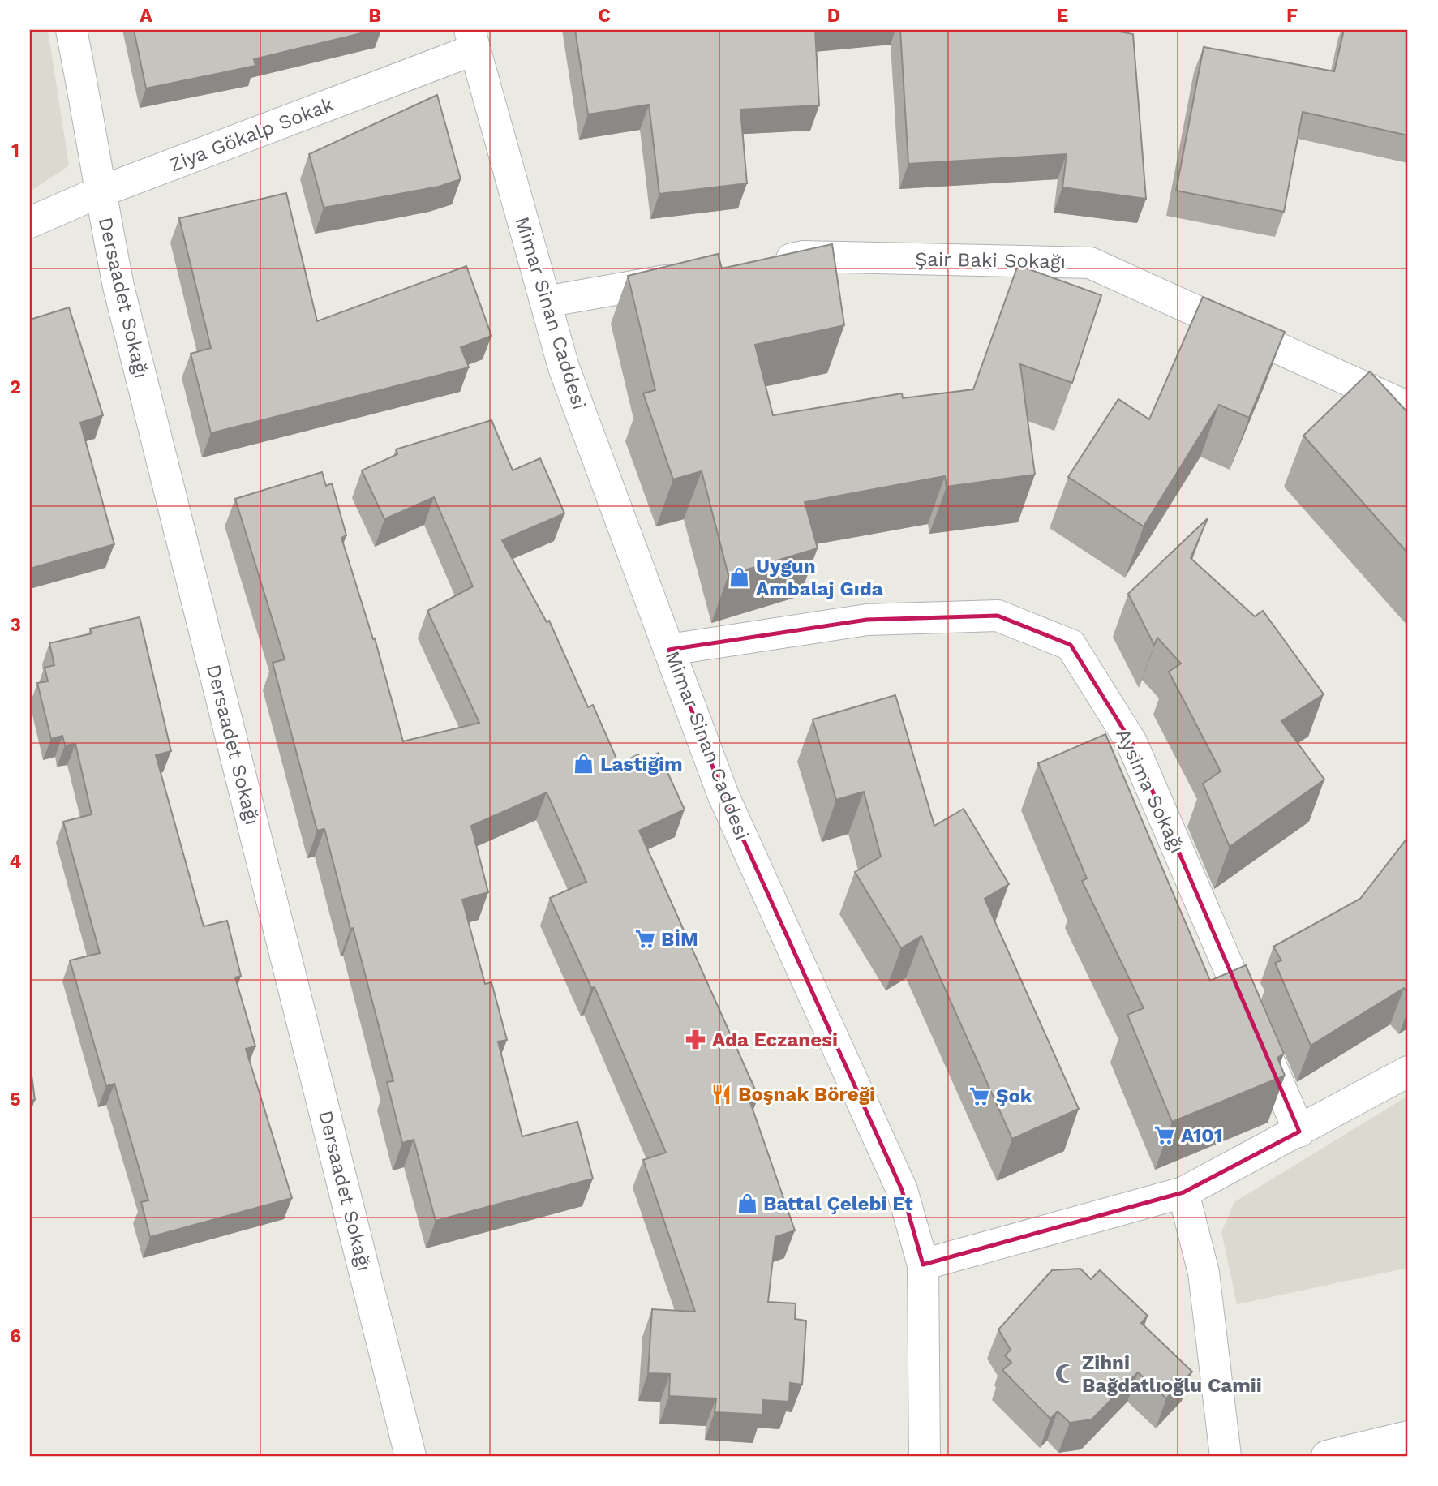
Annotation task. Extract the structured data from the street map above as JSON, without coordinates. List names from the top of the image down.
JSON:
{
  "streets": {
    "street": [
      "Ziya Gökalp Sokak",
      "Şair Baki Sokağı",
      "Dersaadet Sokağı",
      "Mimar Sinan Caddesi",
      "Aysima Sokağı"
    ]
  },
  "crossings": [
    ["Ziya Gökalp Sokak", "Dersaadet Sokağı"],
    ["Ziya Gökalp Sokak", "Mimar Sinan Caddesi"],
    ["Mimar Sinan Caddesi", "Aysima Sokağı"]
  ],
  "places": {
    "shop": ["Uygun Ambalaj Gıda", "Lastiğim", "Battal Çelebi Et"],
    "supermarket": ["BİM", "Şok", "A101"],
    "pharmacy": ["Ada Eczanesi"],
    "restaurant": ["Boşnak Böreği"],
    "mosque": ["Zihni Bağdatlıoğlu Camii"]
  },
  "grid": {
    "columns": [
      "A",
      "B",
      "C",
      "D",
      "E",
      "F"
    ],
    "rows": [
      "1",
      "2",
      "3",
      "4",
      "5",
      "6"
    ]
  }
}
